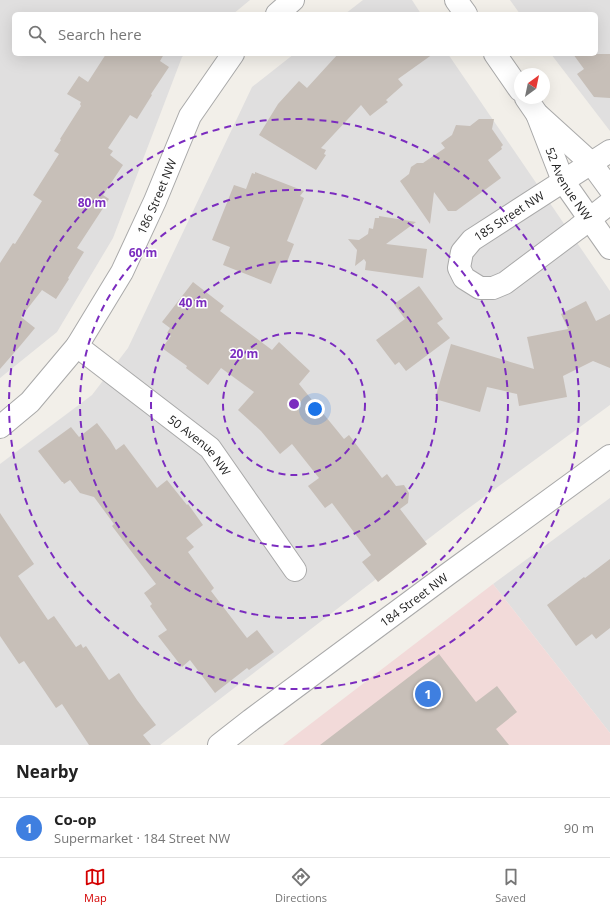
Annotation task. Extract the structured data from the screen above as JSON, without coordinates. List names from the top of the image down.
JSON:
{
  "streets": {
    "street": [
      "52 Avenue NW",
      "186 Street NW",
      "185 Street NW",
      "50 Avenue NW",
      "184 Street NW"
    ]
  },
  "crossings": [
    ["52 Avenue NW", "185 Street NW"],
    ["186 Street NW", "50 Avenue NW"]
  ],
  "north": "top right",
  "page": {
    "search": "Search here",
    "pins": "1",
    "heading": "Nearby",
    "list": [
      {
        "mark": "1",
        "name": "Co-op",
        "note": "Supermarket · 184 Street NW",
        "value": "90 m"
      }
    ],
    "nav": ["Map", "Directions", "Saved"]
  },
  "rings": [
    "80 m",
    "60 m",
    "40 m",
    "20 m"
  ]
}
